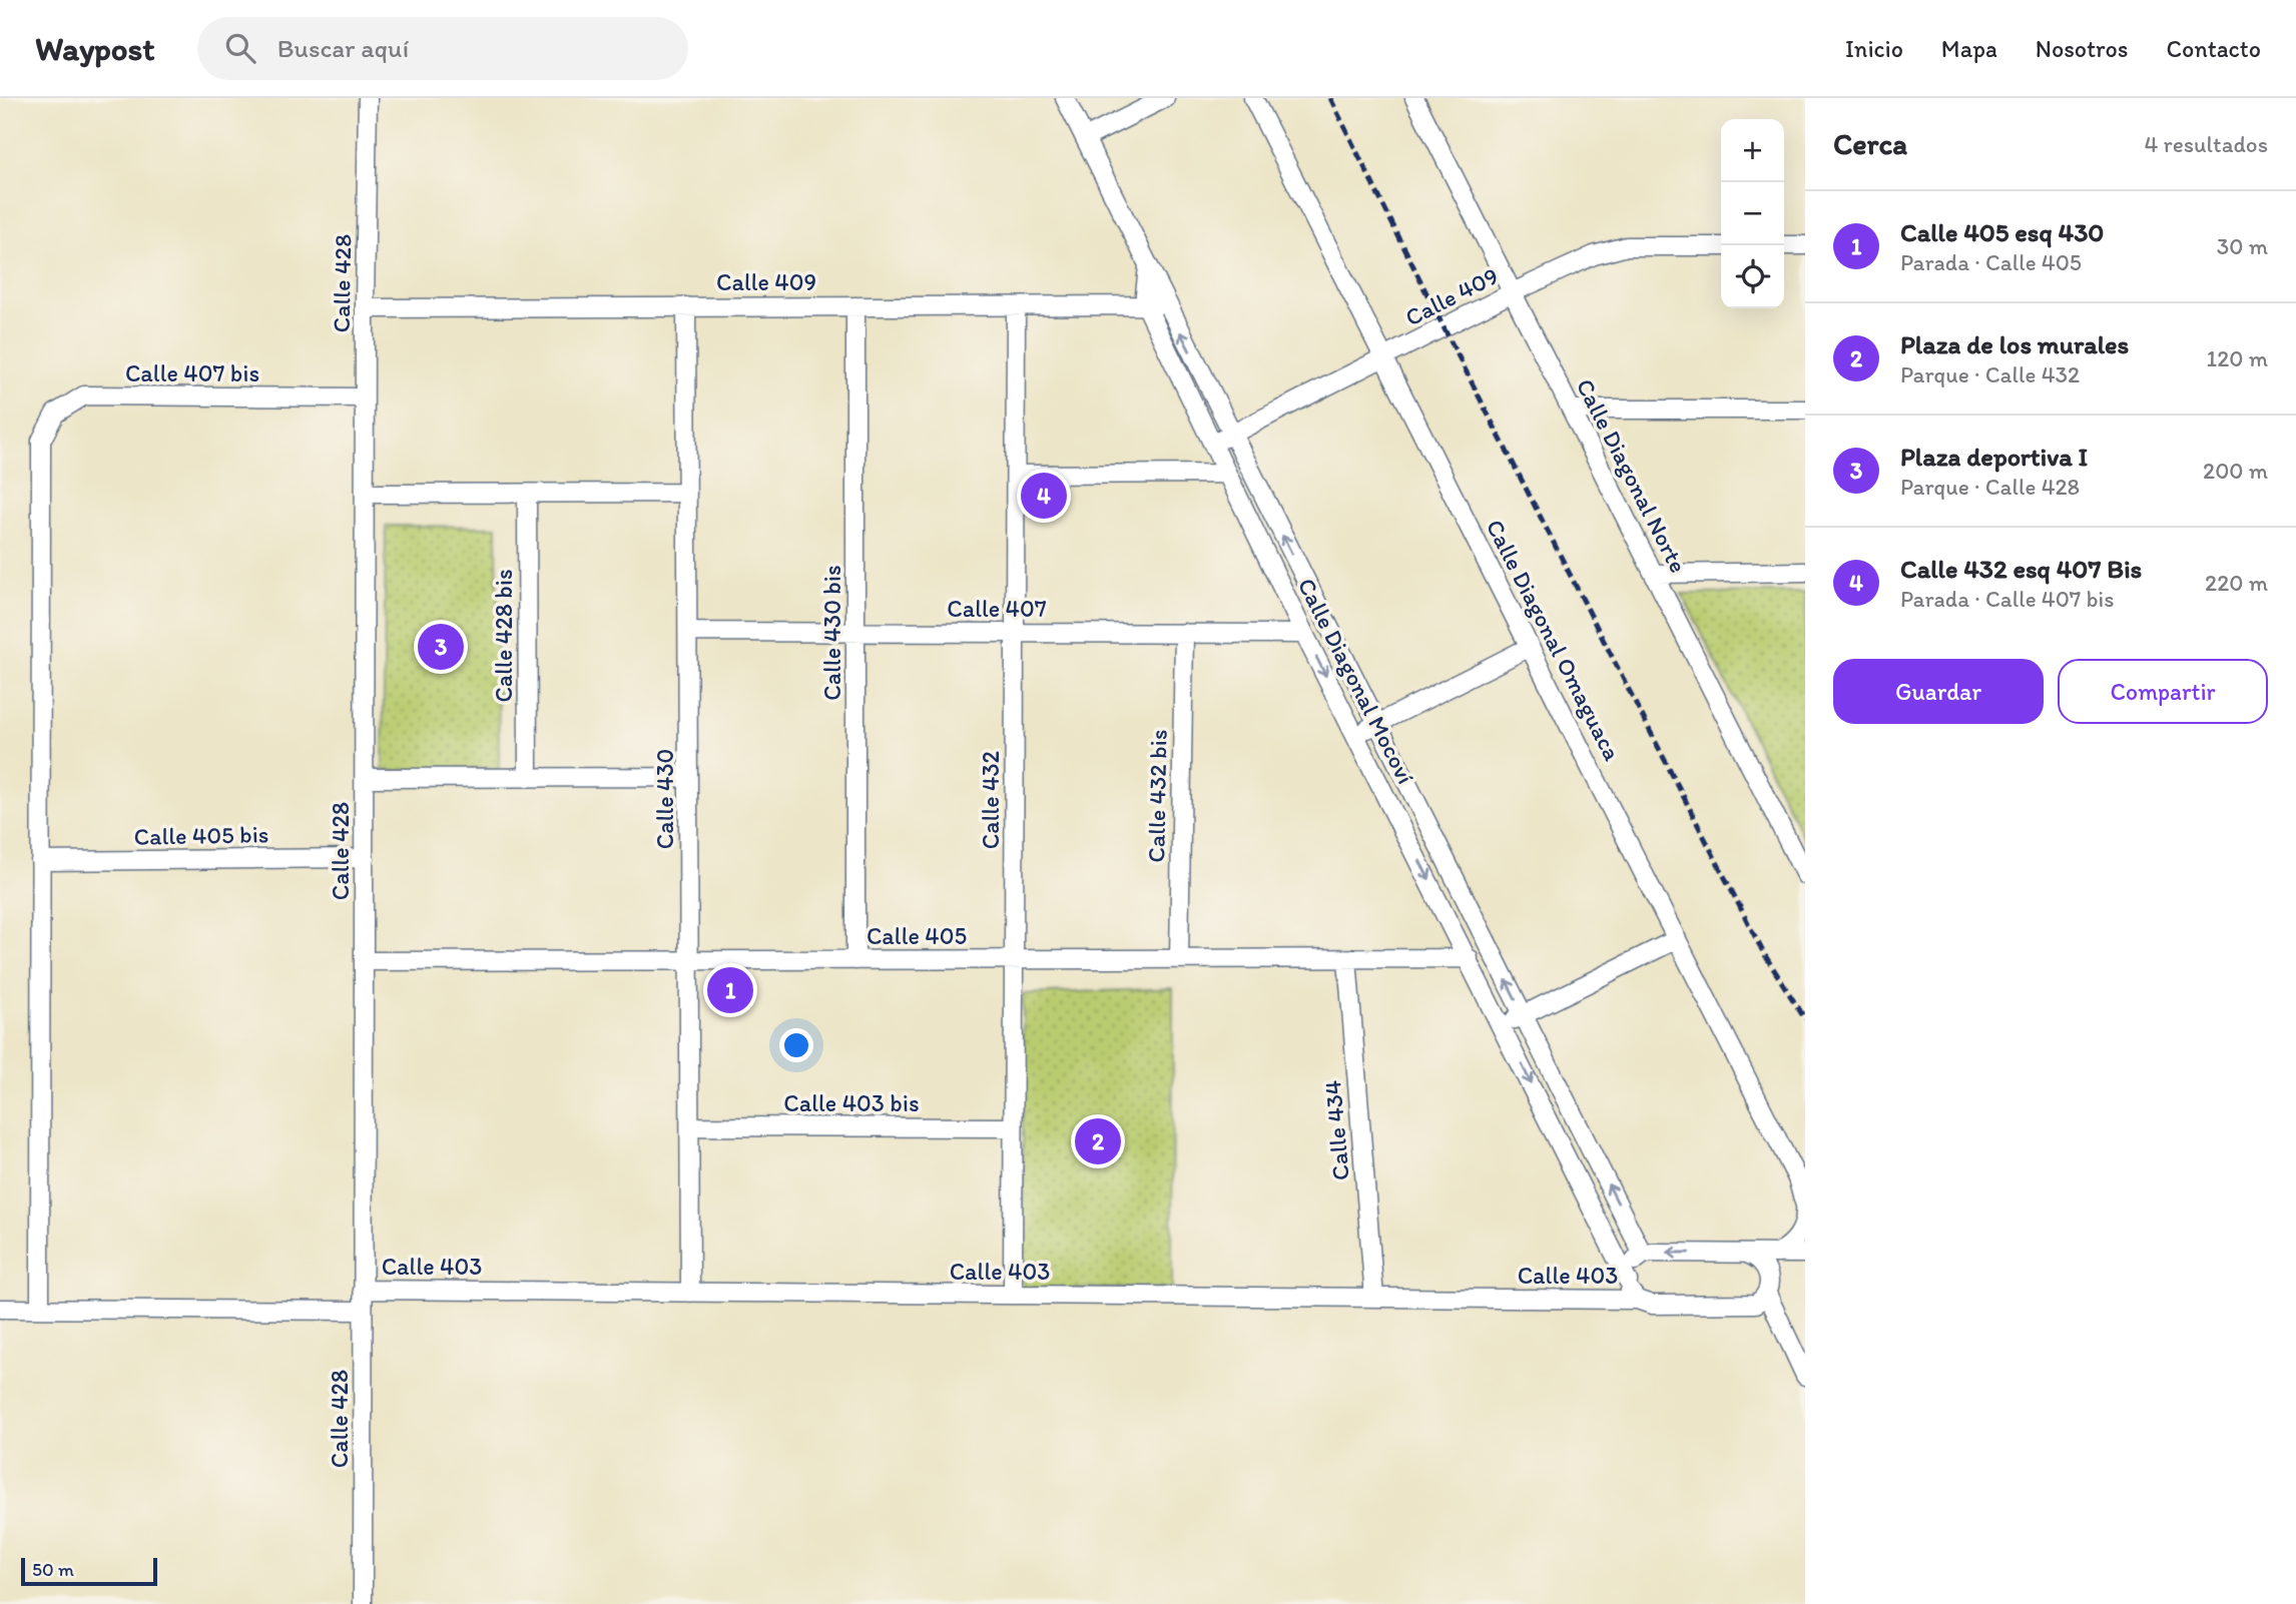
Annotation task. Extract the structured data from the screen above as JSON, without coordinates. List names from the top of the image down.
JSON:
{
  "streets": {
    "street": [
      "Calle 409",
      "Calle 428",
      "Calle 407 bis",
      "Calle Diagonal Norte",
      "Calle 407",
      "Calle 430 bis",
      "Calle 428 bis",
      "Calle Diagonal Omaguaca",
      "Calle Diagonal Mocoví",
      "Calle 432 bis",
      "Calle 430",
      "Calle 432",
      "Calle 405 bis",
      "Calle 405",
      "Calle 403 bis",
      "Calle 434",
      "Calle 403"
    ]
  },
  "crossings": [
    ["Calle 409", "Calle 428"],
    ["Calle 409", "Calle Diagonal Norte"],
    ["Calle 409", "Calle 430 bis"],
    ["Calle 409", "Calle Diagonal Omaguaca"],
    ["Calle 409", "Calle Diagonal Mocoví"],
    ["Calle 409", "Calle 430"],
    ["Calle 409", "Calle 432"],
    ["Calle 428", "Calle 407 bis"],
    ["Calle 428", "Calle 405 bis"],
    ["Calle 428", "Calle 405"],
    ["Calle 428", "Calle 403"],
    ["Calle 407 bis", "Calle 405 bis"],
    ["Calle 407", "Calle 430 bis"],
    ["Calle 407", "Calle Diagonal Mocoví"],
    ["Calle 407", "Calle 432 bis"],
    ["Calle 407", "Calle 430"],
    ["Calle 407", "Calle 432"],
    ["Calle 430 bis", "Calle 405"],
    ["Calle Diagonal Omaguaca", "Calle 403"],
    ["Calle Diagonal Mocoví", "Calle 405"],
    ["Calle Diagonal Mocoví", "Calle 403"],
    ["Calle 432 bis", "Calle 405"],
    ["Calle 430", "Calle 405"],
    ["Calle 430", "Calle 403 bis"],
    ["Calle 430", "Calle 403"],
    ["Calle 432", "Calle 405"],
    ["Calle 432", "Calle 403 bis"],
    ["Calle 432", "Calle 403"],
    ["Calle 405", "Calle 434"],
    ["Calle 434", "Calle 403"]
  ],
  "scale_bar": "50 m",
  "page": {
    "header": "Waypost",
    "search": "Buscar aquí",
    "nav": [
      "Inicio",
      "Mapa",
      "Nosotros",
      "Contacto"
    ],
    "heading": ["Cerca", "4 resultados"],
    "map_buttons": ["+", "−"],
    "list": [
      {
        "mark": "1",
        "name": "Calle 405 esq 430",
        "note": "Parada · Calle 405",
        "value": "30 m"
      },
      {
        "mark": "2",
        "name": "Plaza de los murales",
        "note": "Parque · Calle 432",
        "value": "120 m"
      },
      {
        "mark": "3",
        "name": "Plaza deportiva I",
        "note": "Parque · Calle 428",
        "value": "200 m"
      },
      {
        "mark": "4",
        "name": "Calle 432 esq 407 Bis",
        "note": "Parada · Calle 407 bis",
        "value": "220 m"
      }
    ],
    "pins": [
      "4",
      "3",
      "1",
      "2"
    ],
    "buttons": ["Guardar", "Compartir"],
    "scale": "50 m"
  }
}
